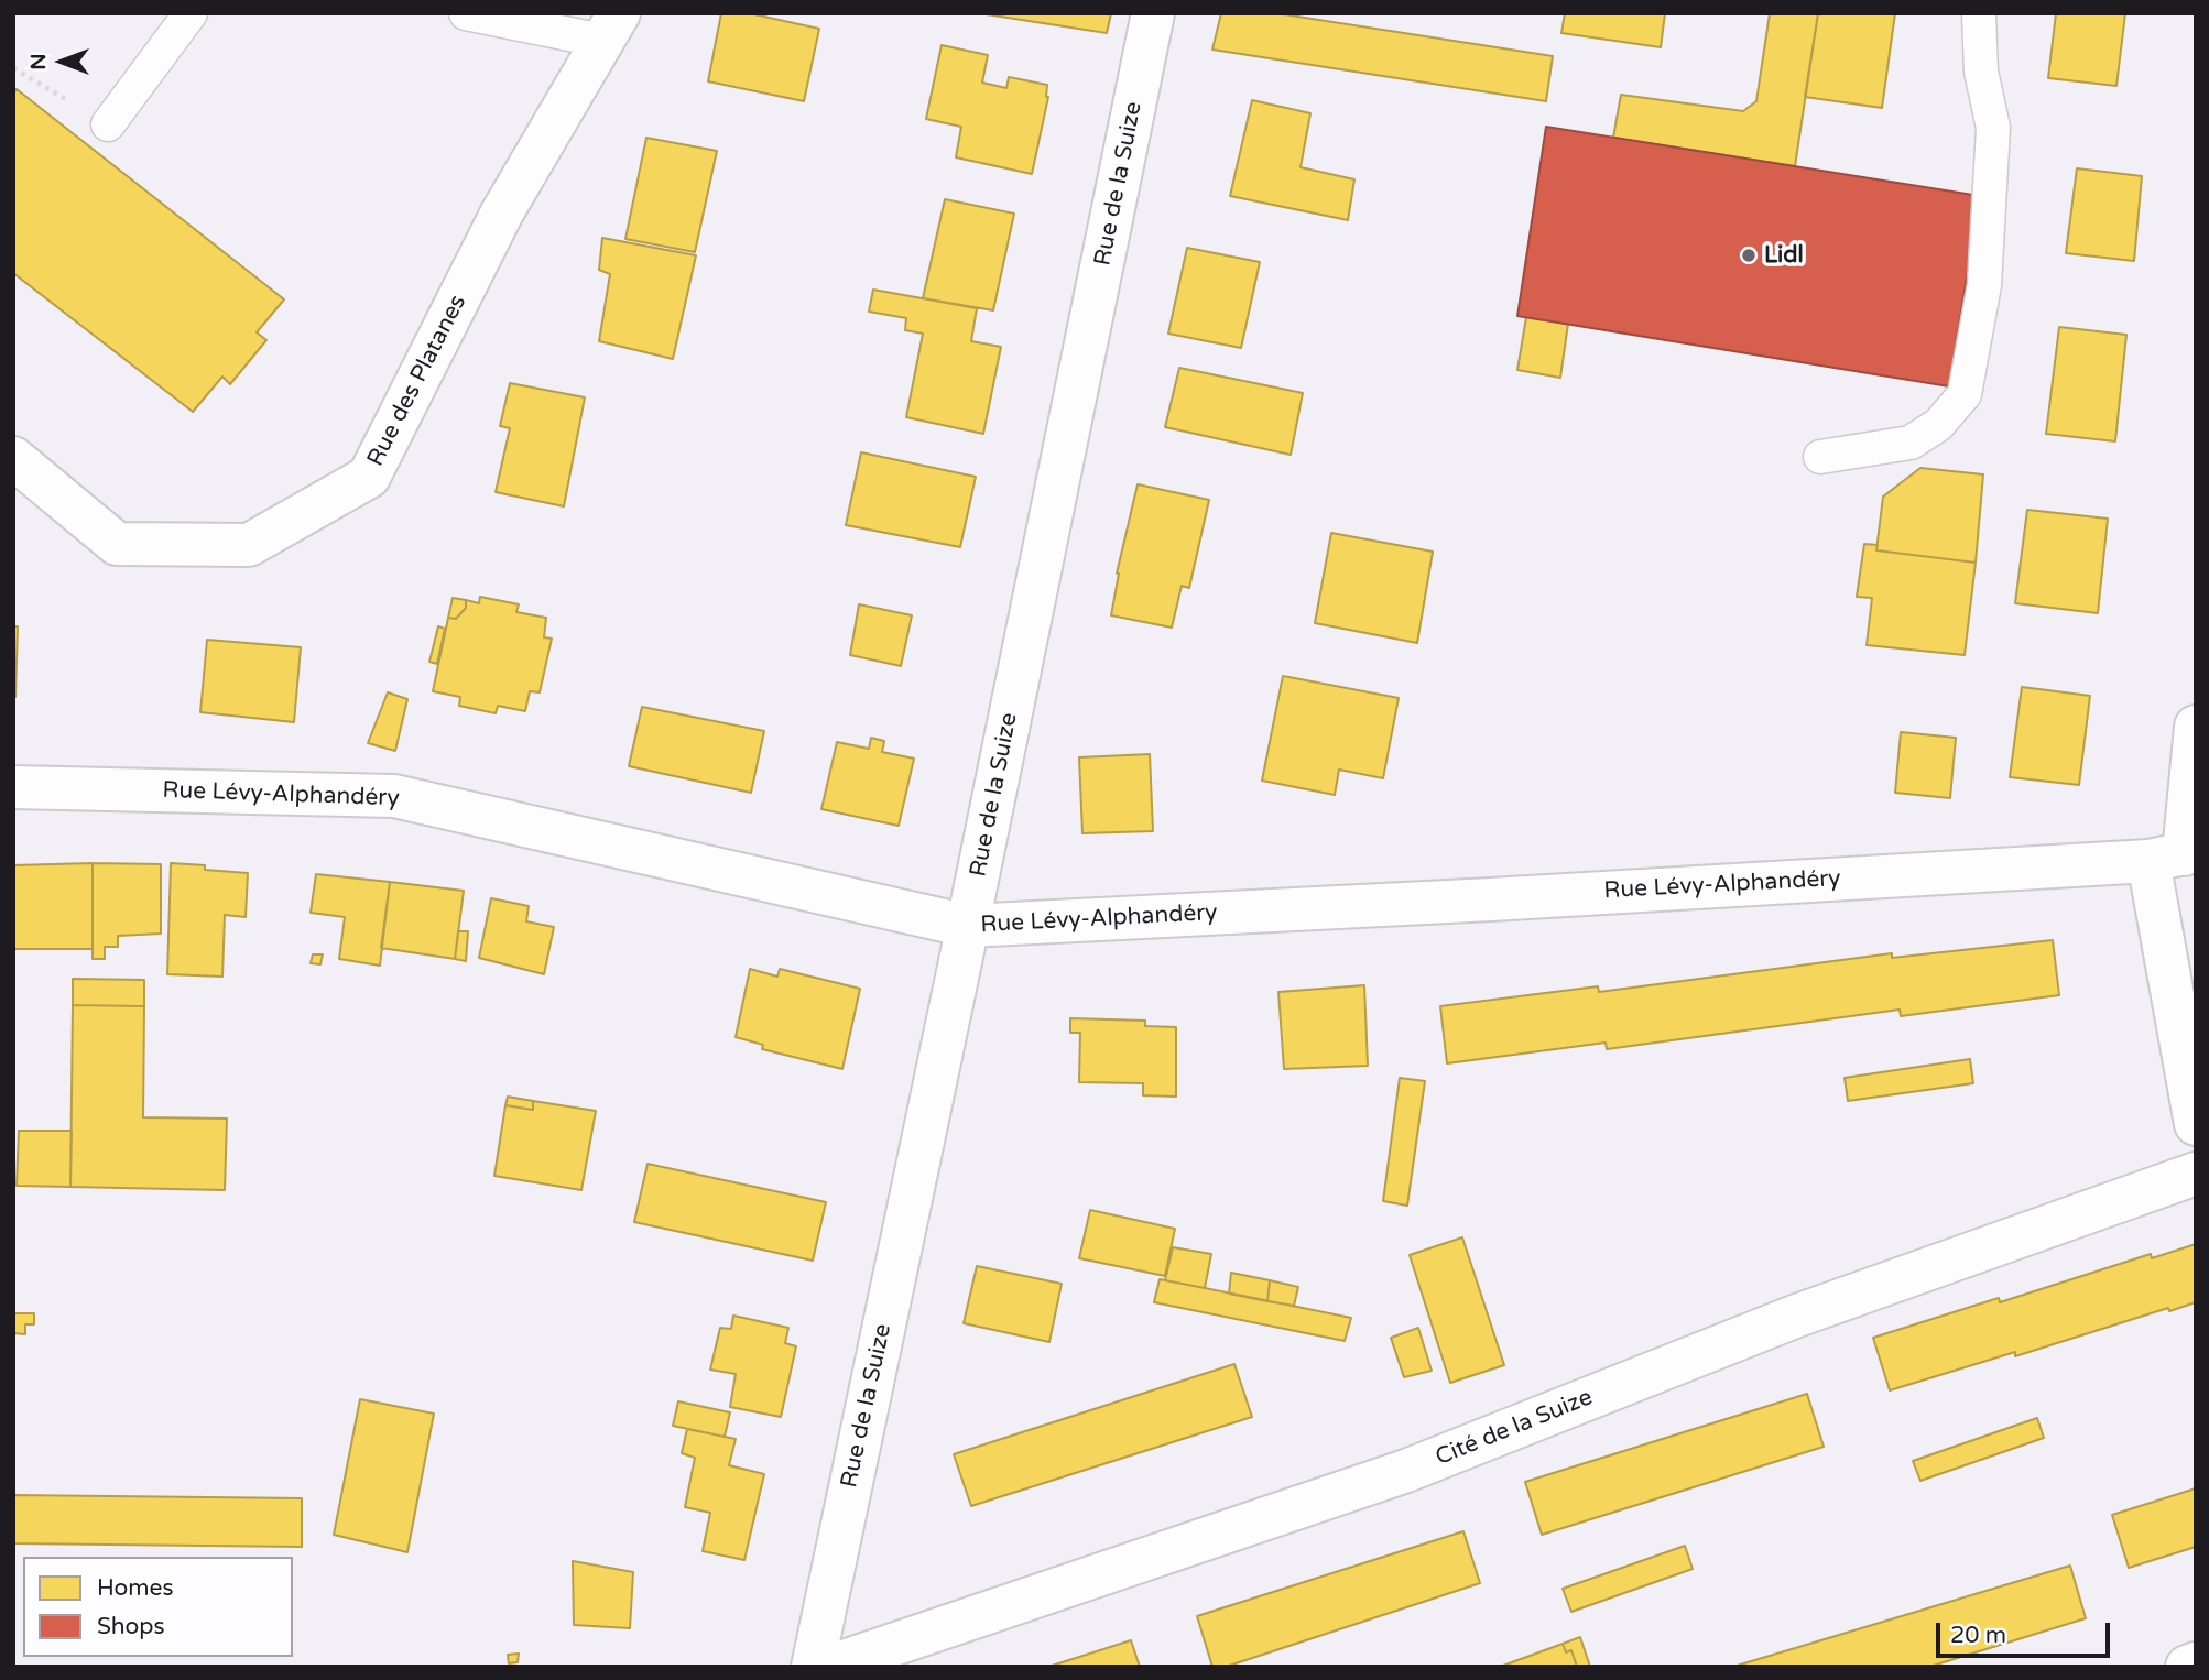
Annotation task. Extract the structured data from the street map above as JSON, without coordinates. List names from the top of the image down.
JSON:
{
  "streets": {
    "street": [
      "Rue de la Suize",
      "Rue des Platanes",
      "Rue Lévy-Alphandéry",
      "Cité de la Suize"
    ]
  },
  "crossings": [
    ["Rue de la Suize", "Rue Lévy-Alphandéry"]
  ],
  "places": ["Lidl"],
  "legend": ["Homes", "Shops"],
  "scale_bar": "20 m",
  "north": "left"
}
